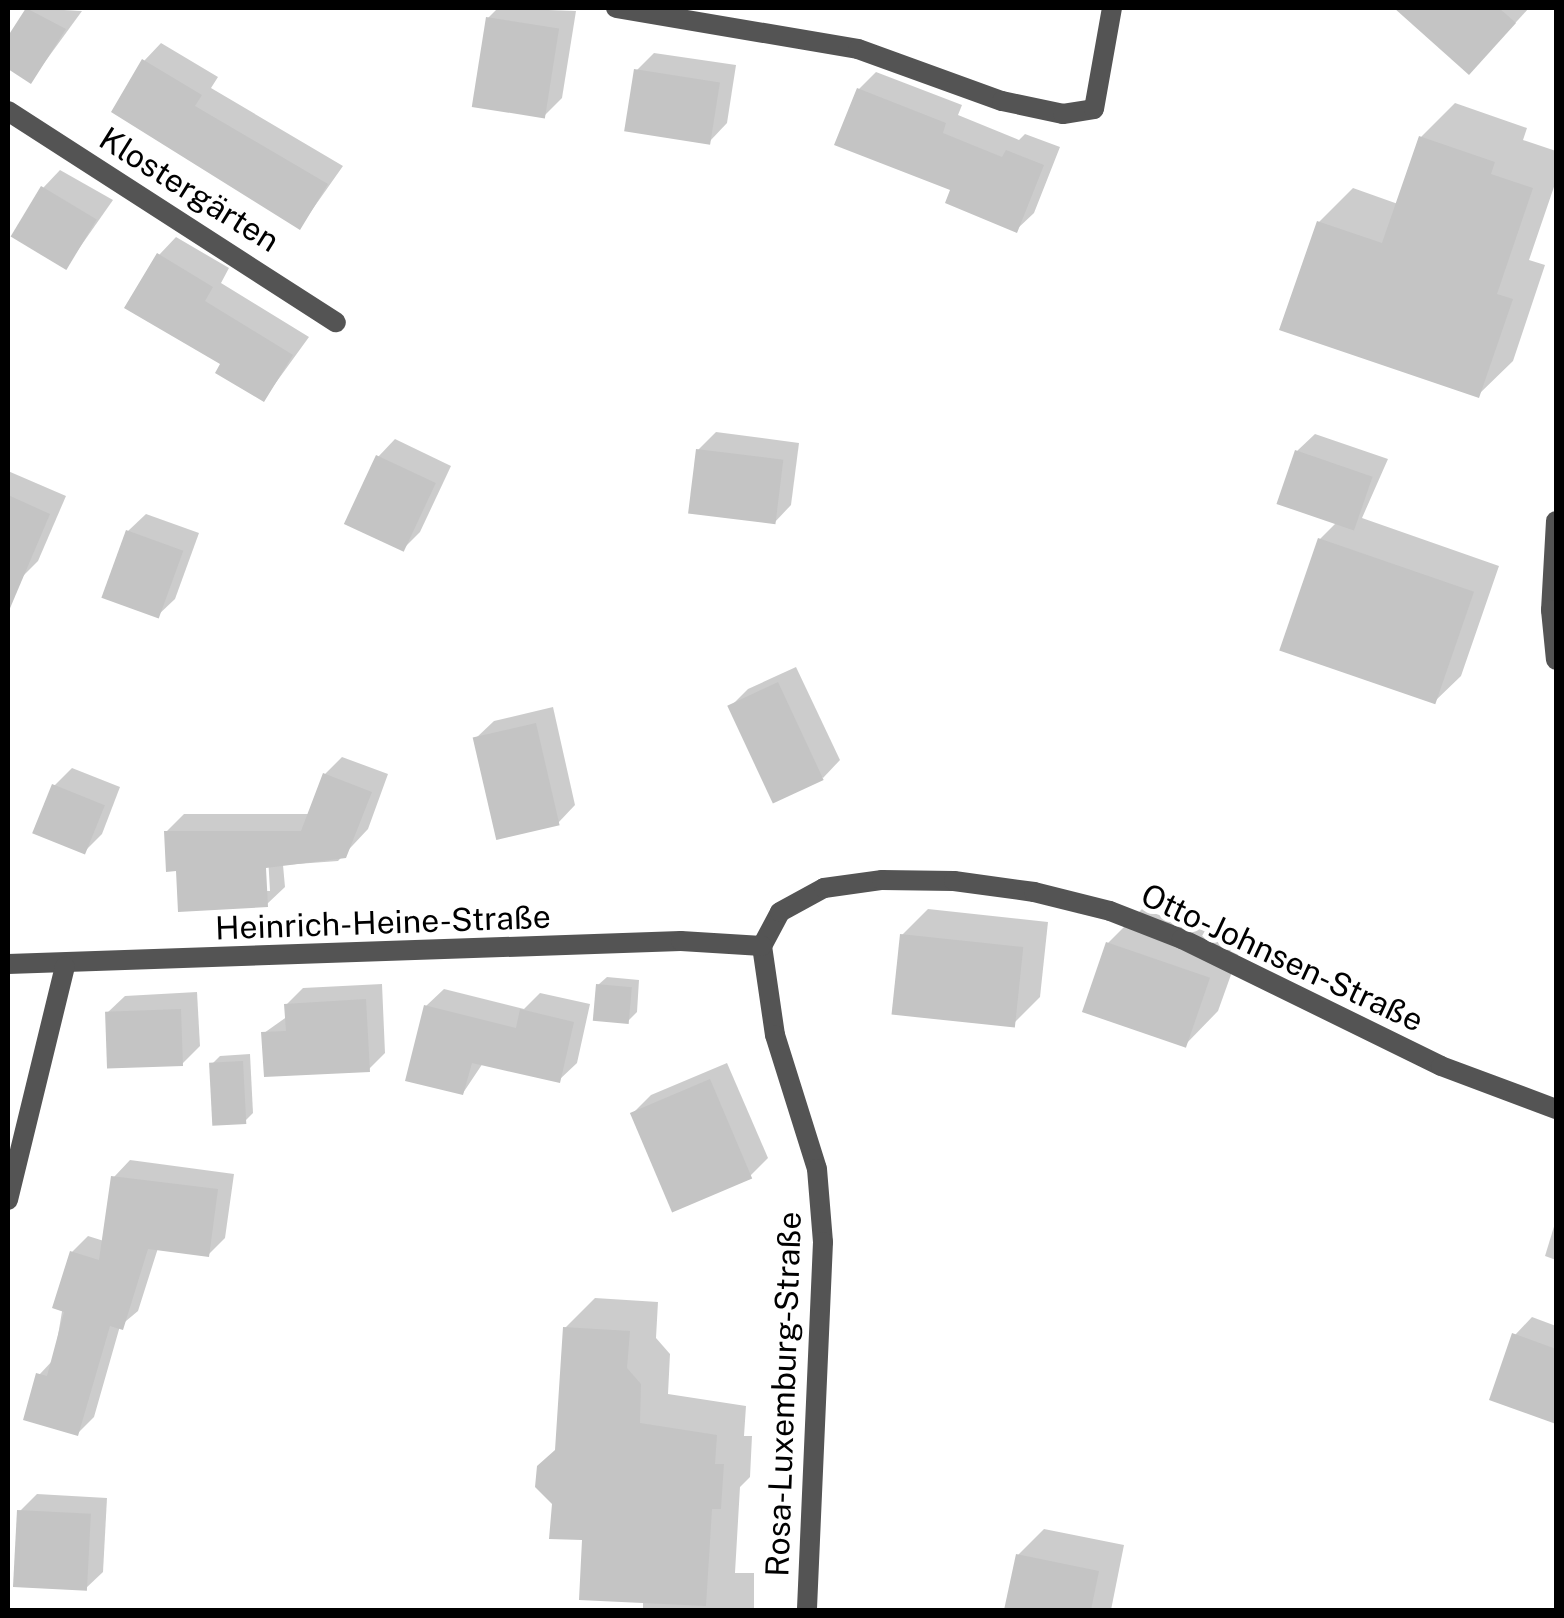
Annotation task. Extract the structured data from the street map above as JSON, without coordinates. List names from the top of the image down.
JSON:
{
  "streets": {
    "street": [
      "Klostergärten",
      "Heinrich-Heine-Straße",
      "Otto-Johnsen-Straße",
      "Rosa-Luxemburg-Straße"
    ]
  },
  "crossings": [
    ["Heinrich-Heine-Straße", "Otto-Johnsen-Straße"],
    ["Heinrich-Heine-Straße", "Rosa-Luxemburg-Straße"],
    ["Otto-Johnsen-Straße", "Rosa-Luxemburg-Straße"]
  ]
}
